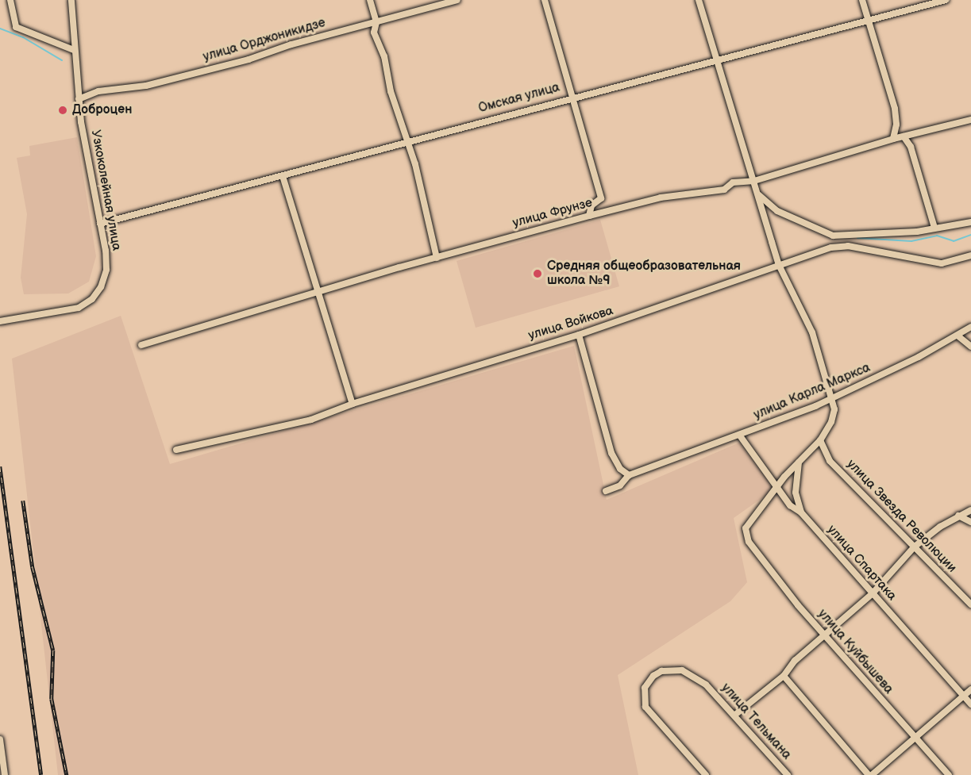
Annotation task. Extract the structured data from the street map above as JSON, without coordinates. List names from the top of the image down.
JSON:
{
  "streets": {
    "street": [
      "улица Орджоникидзе",
      "Омская улица",
      "Узкоколейная улица",
      "улица Фрунзе",
      "улица Войкова",
      "улица Карла Маркса",
      "улица Звезда Революции",
      "улица Спартака",
      "улица Куйбышева",
      "улица Тельмана"
    ]
  },
  "crossings": [
    ["улица Орджоникидзе", "Узкоколейная улица"],
    ["Омская улица", "Узкоколейная улица"],
    ["улица Карла Маркса", "улица Спартака"],
    ["улица Спартака", "улица Куйбышева"]
  ],
  "places": ["Доброцен", "Средняя общеобразовательная школа №9"]
}
